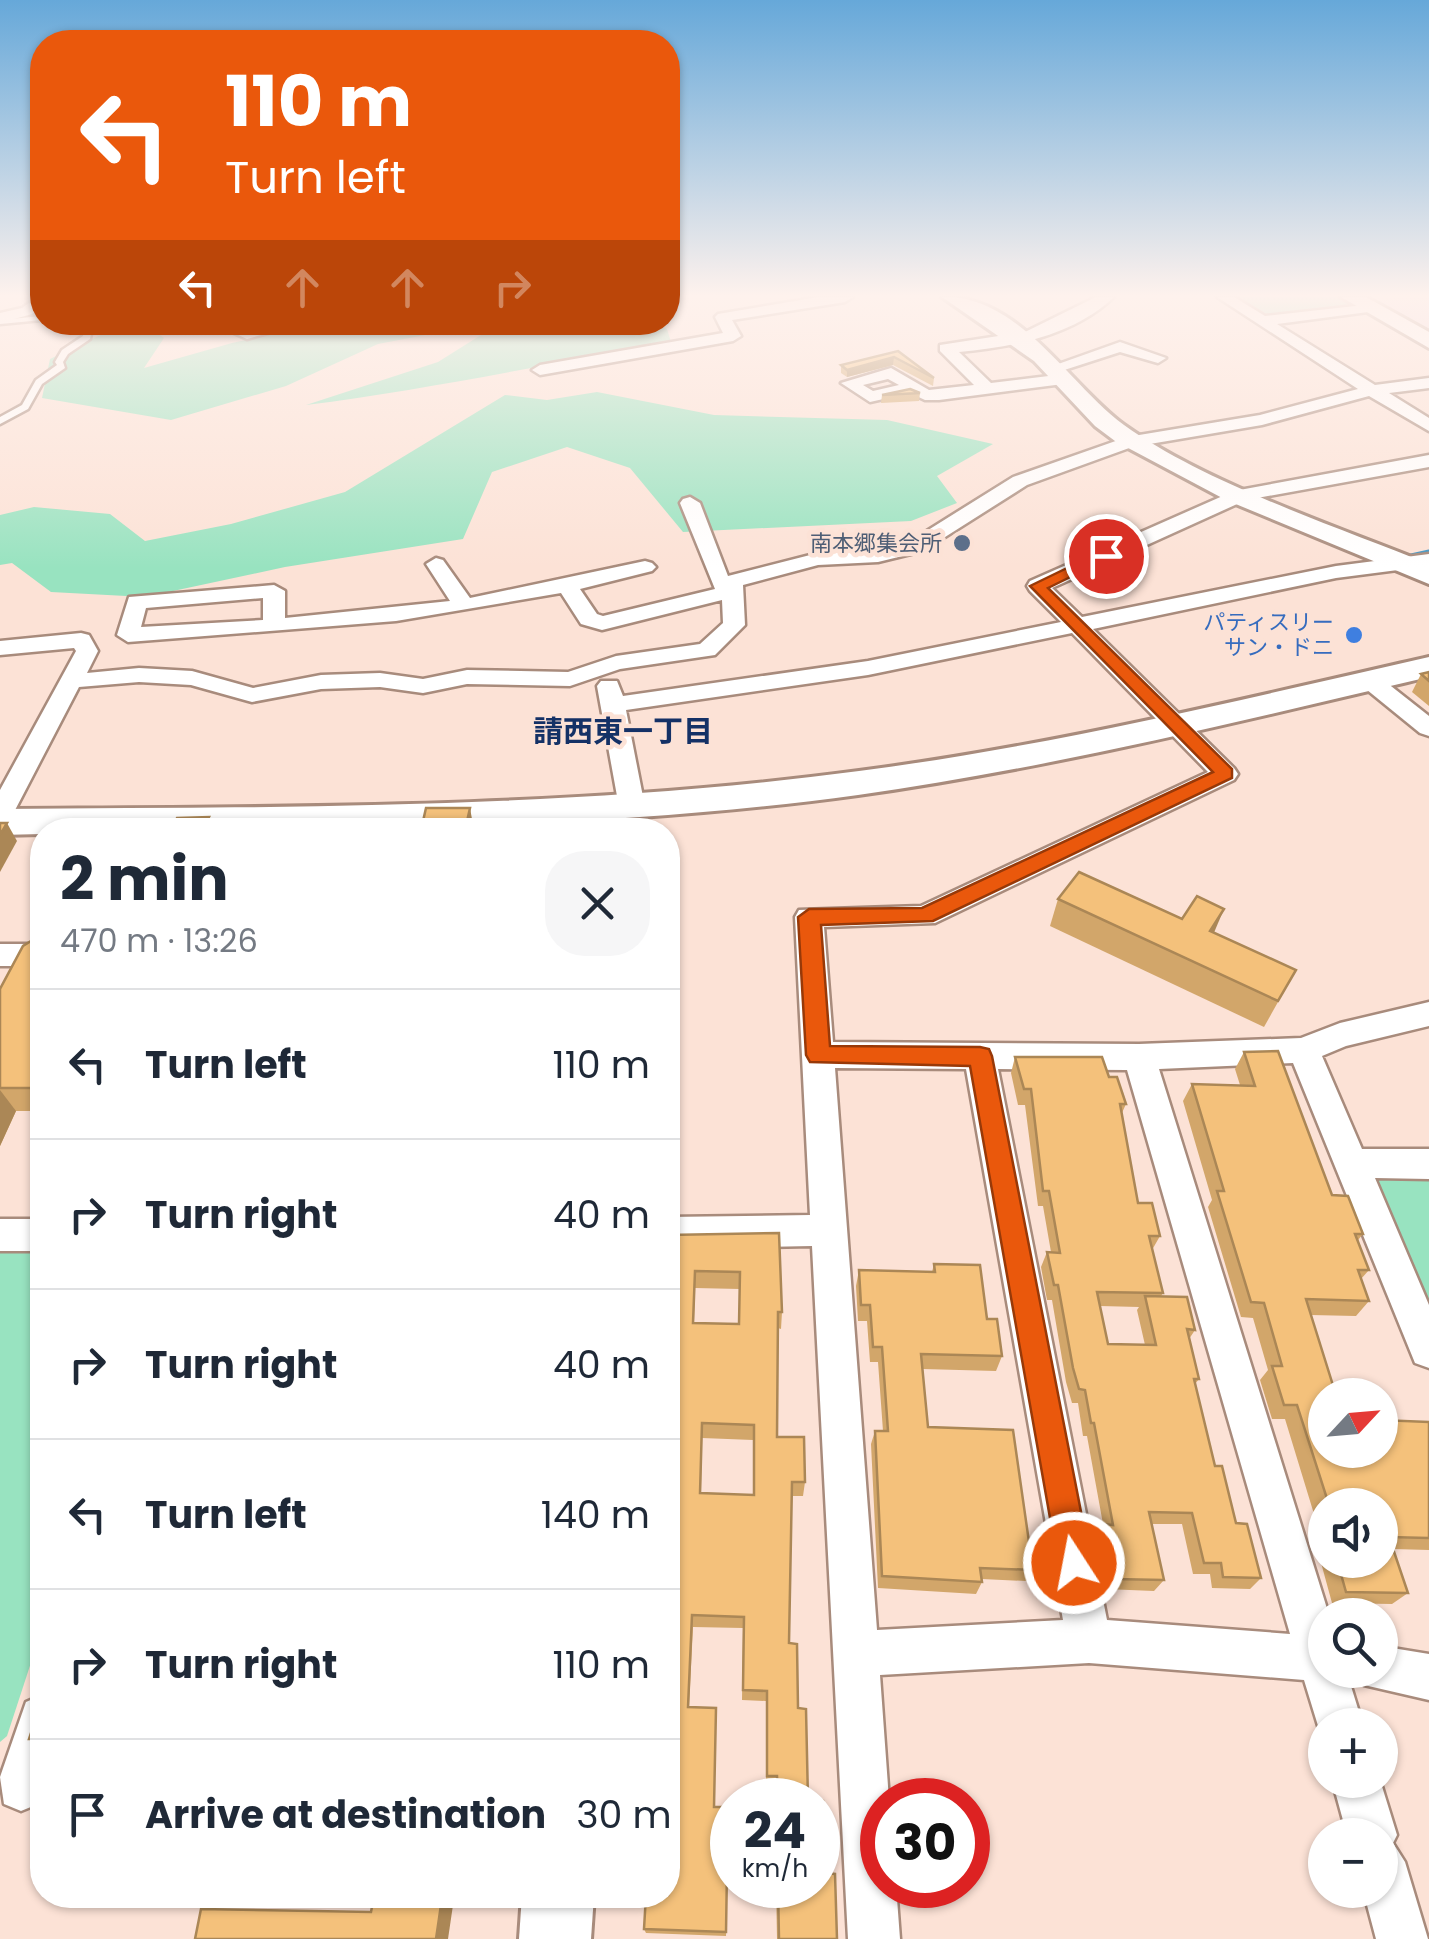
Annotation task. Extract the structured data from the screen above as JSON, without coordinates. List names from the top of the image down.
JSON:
{
  "districts": ["請西東一丁目"],
  "places": ["南本郷集会所", "パティスリー サン・ドニ"],
  "north": "top right",
  "page": {
    "turn": ["110 m", "Turn left"],
    "heading": ["2 min", "470 m · 13:26"],
    "list": [
      {
        "name": "Turn left",
        "value": "110 m"
      },
      {
        "name": "Turn right",
        "value": "40 m"
      },
      {
        "name": "Turn right",
        "value": "40 m"
      },
      {
        "name": "Turn left",
        "value": "140 m"
      },
      {
        "name": "Turn right",
        "value": "110 m"
      },
      {
        "name": "Arrive at destination",
        "value": "30 m"
      }
    ],
    "map_buttons": ["+", "−"],
    "speed": "24 km/h",
    "limit": "30"
  }
}
